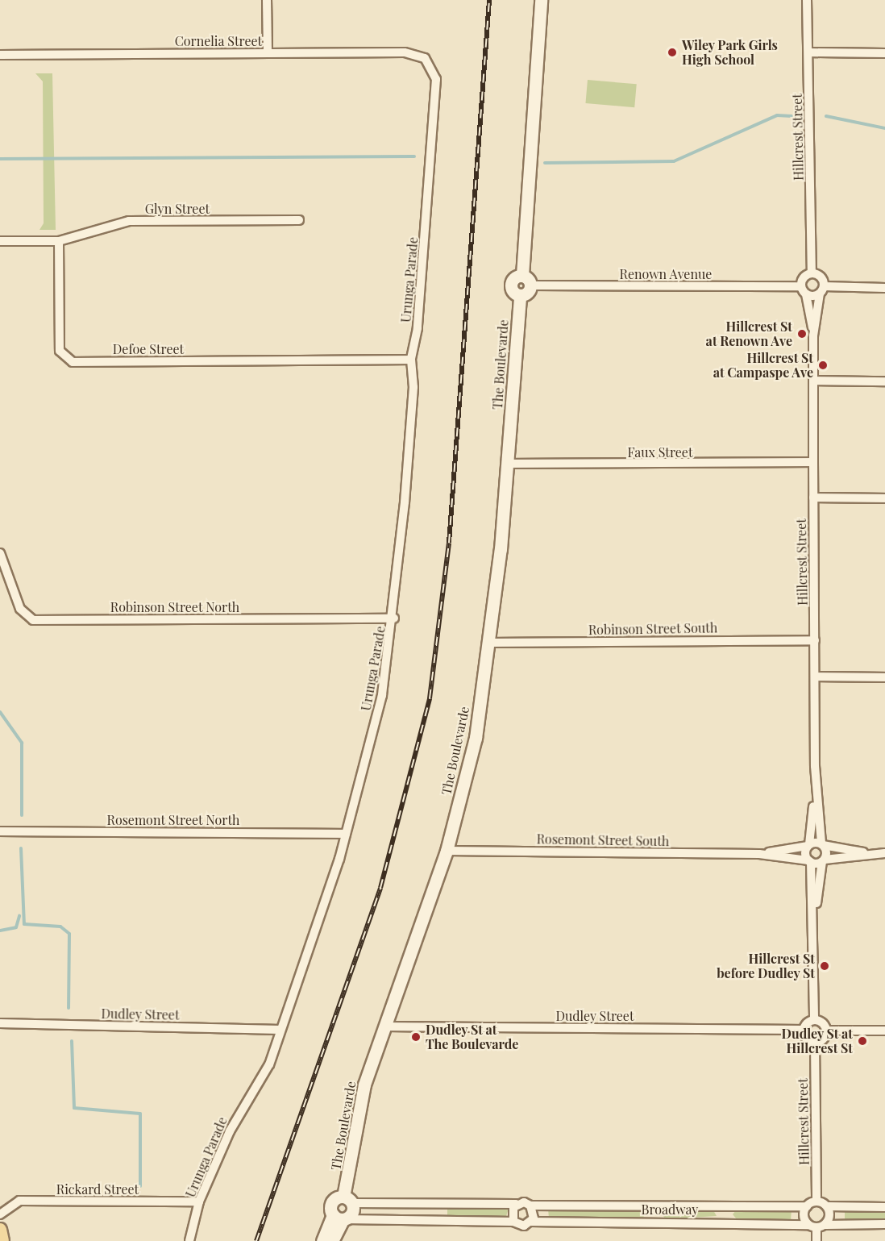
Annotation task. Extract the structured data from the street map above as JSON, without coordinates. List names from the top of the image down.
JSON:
{
  "streets": {
    "street": [
      "Cornelia Street",
      "Hillcrest Street",
      "Glyn Street",
      "Renown Avenue",
      "Urunga Parade",
      "Defoe Street",
      "The Boulevarde",
      "Faux Street",
      "Robinson Street North",
      "Robinson Street South",
      "Rosemont Street North",
      "Rosemont Street South",
      "Dudley Street",
      "Rickard Street",
      "Broadway"
    ]
  },
  "crossings": [
    ["Cornelia Street", "Urunga Parade"],
    ["Hillcrest Street", "Renown Avenue"],
    ["Hillcrest Street", "Faux Street"],
    ["Hillcrest Street", "Robinson Street South"],
    ["Hillcrest Street", "Rosemont Street South"],
    ["Hillcrest Street", "Dudley Street"],
    ["Glyn Street", "Defoe Street"],
    ["Urunga Parade", "Defoe Street"],
    ["Urunga Parade", "Robinson Street North"],
    ["Urunga Parade", "Rosemont Street North"],
    ["Urunga Parade", "Dudley Street"],
    ["Urunga Parade", "Rickard Street"],
    ["The Boulevarde", "Faux Street"],
    ["The Boulevarde", "Robinson Street South"],
    ["The Boulevarde", "Rosemont Street South"],
    ["The Boulevarde", "Dudley Street"]
  ],
  "places": [
    "Wiley Park Girls High School",
    "Hillcrest St at Renown Ave",
    "Hillcrest St at Campaspe Ave",
    "Hillcrest St before Dudley St",
    "Dudley St at The Boulevarde",
    "Dudley St at Hillcrest St"
  ]
}
